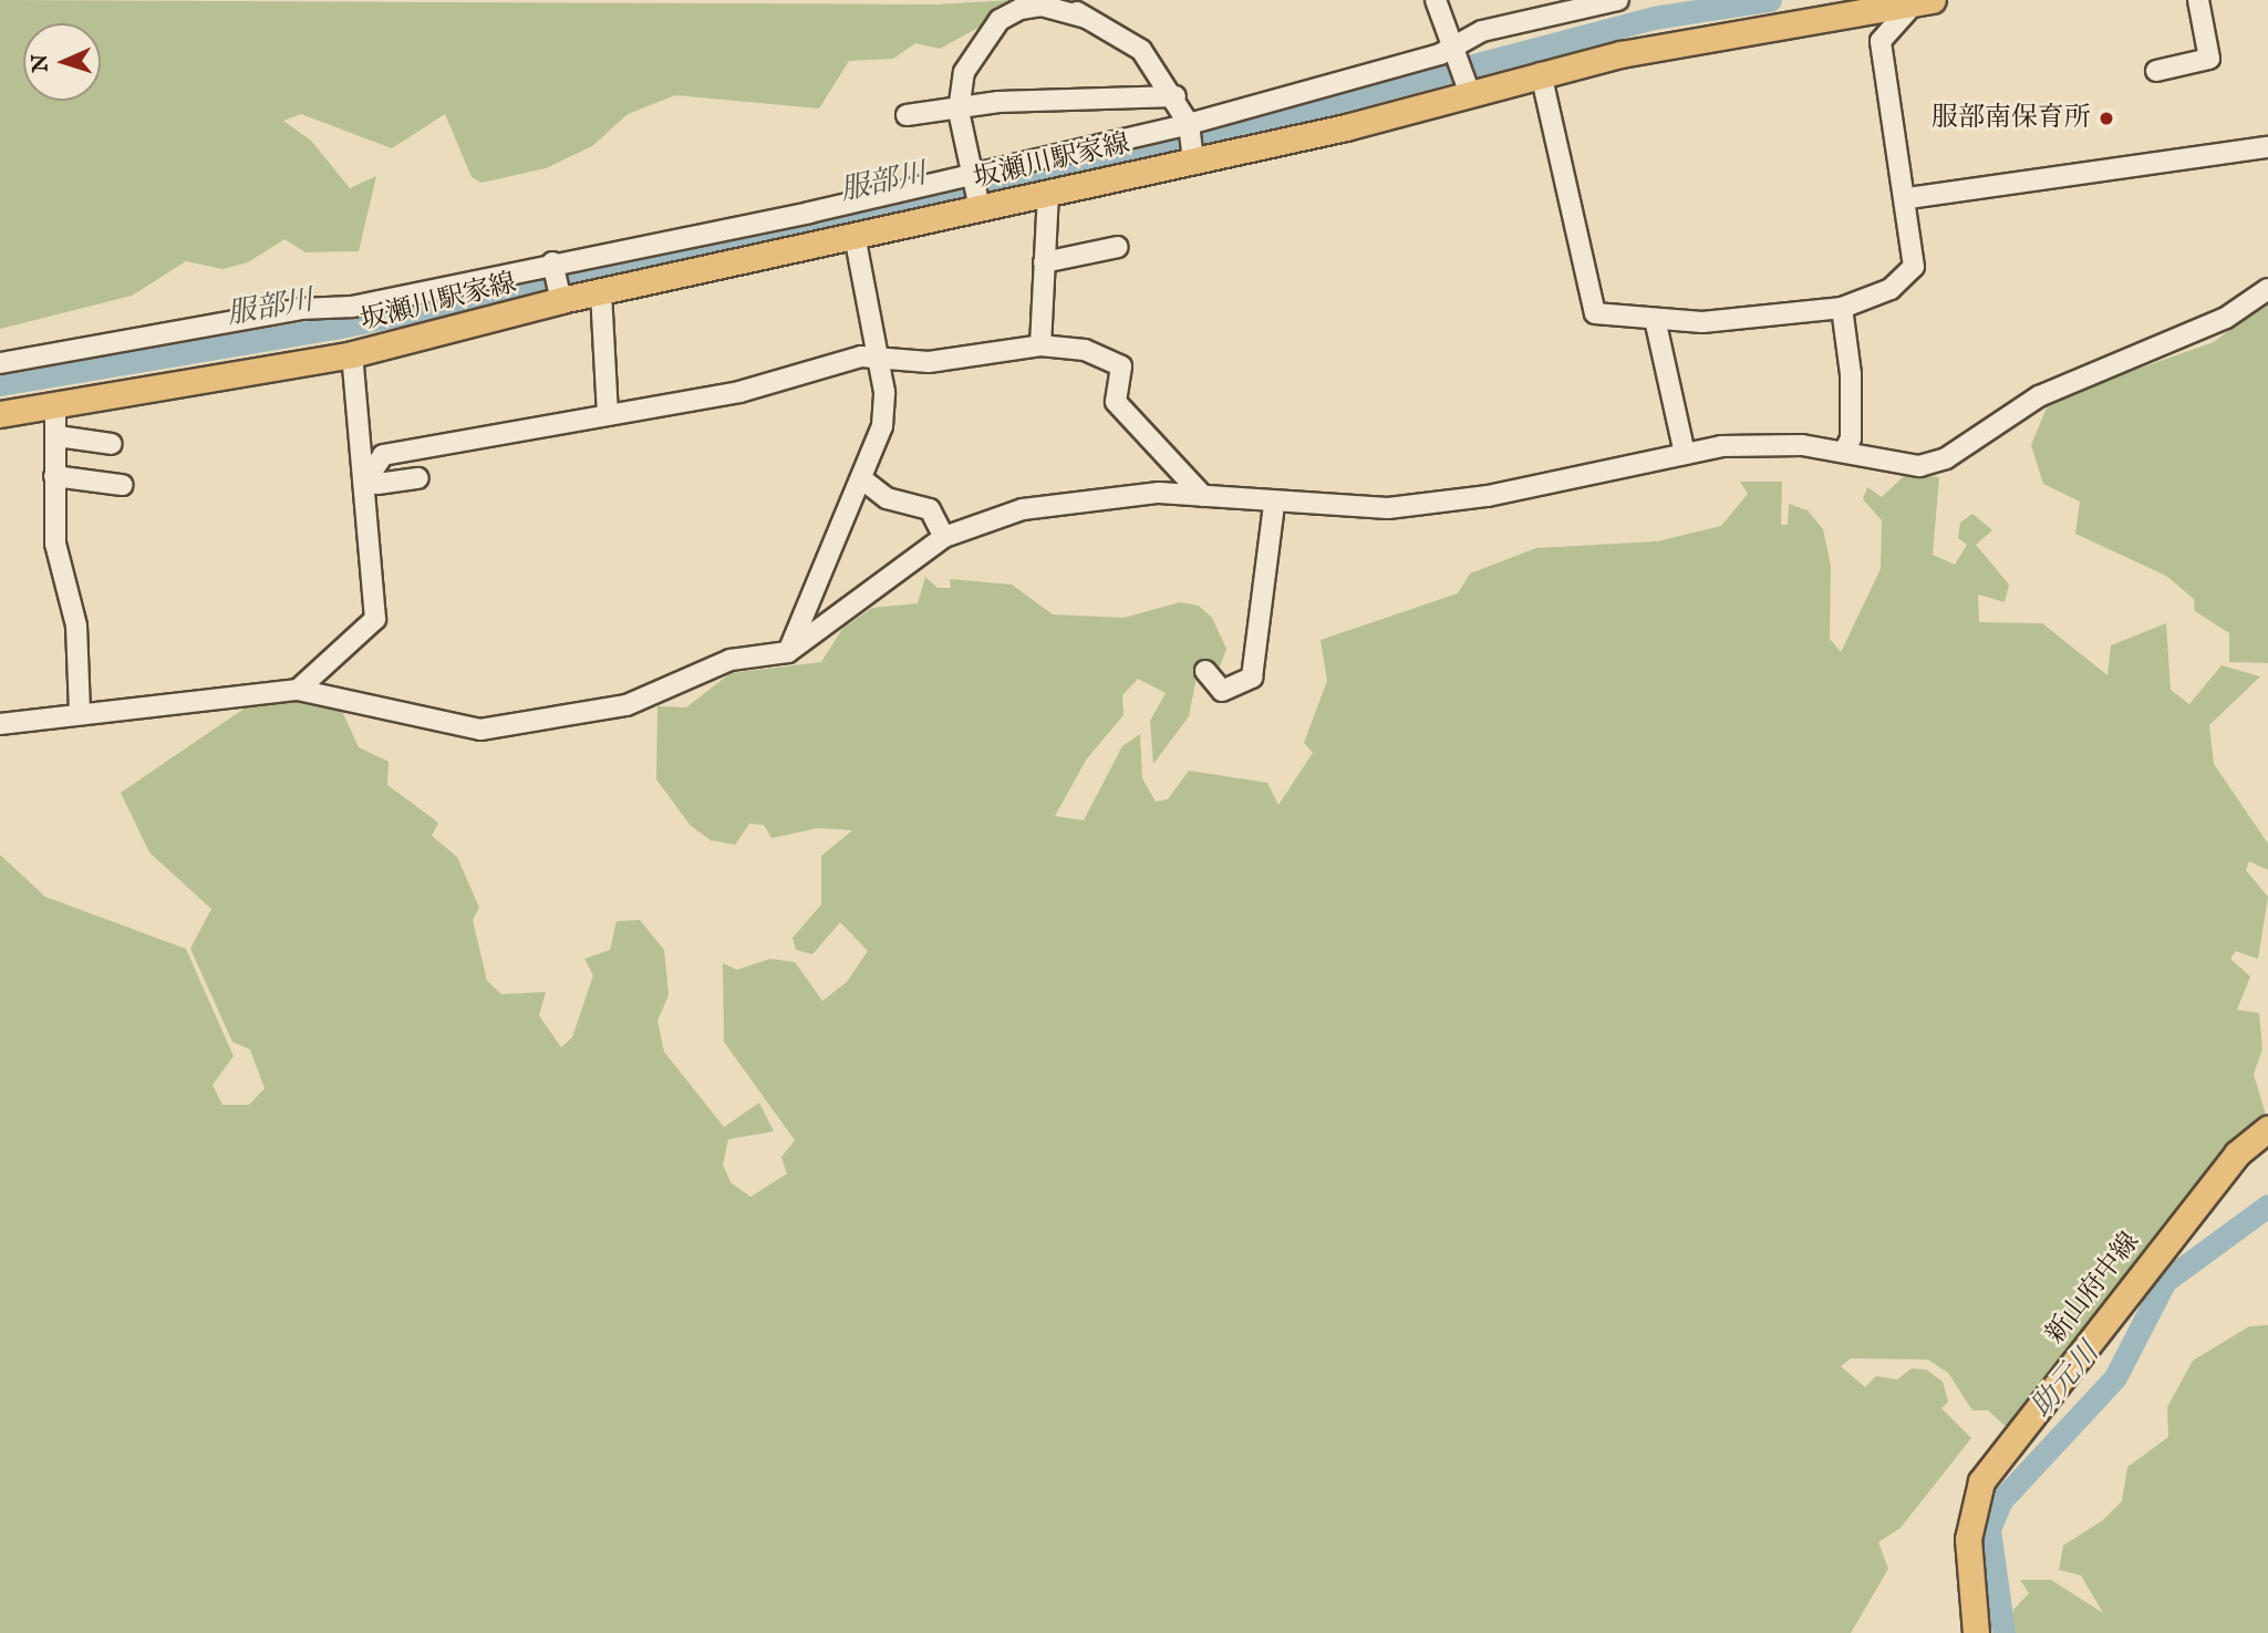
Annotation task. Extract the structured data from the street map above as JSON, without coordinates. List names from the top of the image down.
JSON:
{
  "streets": {
    "main road": ["坂瀬川駅家線", "新山府中線"]
  },
  "water": ["服部川", "助元川"],
  "places": ["服部南保育所"],
  "north": "left"
}
